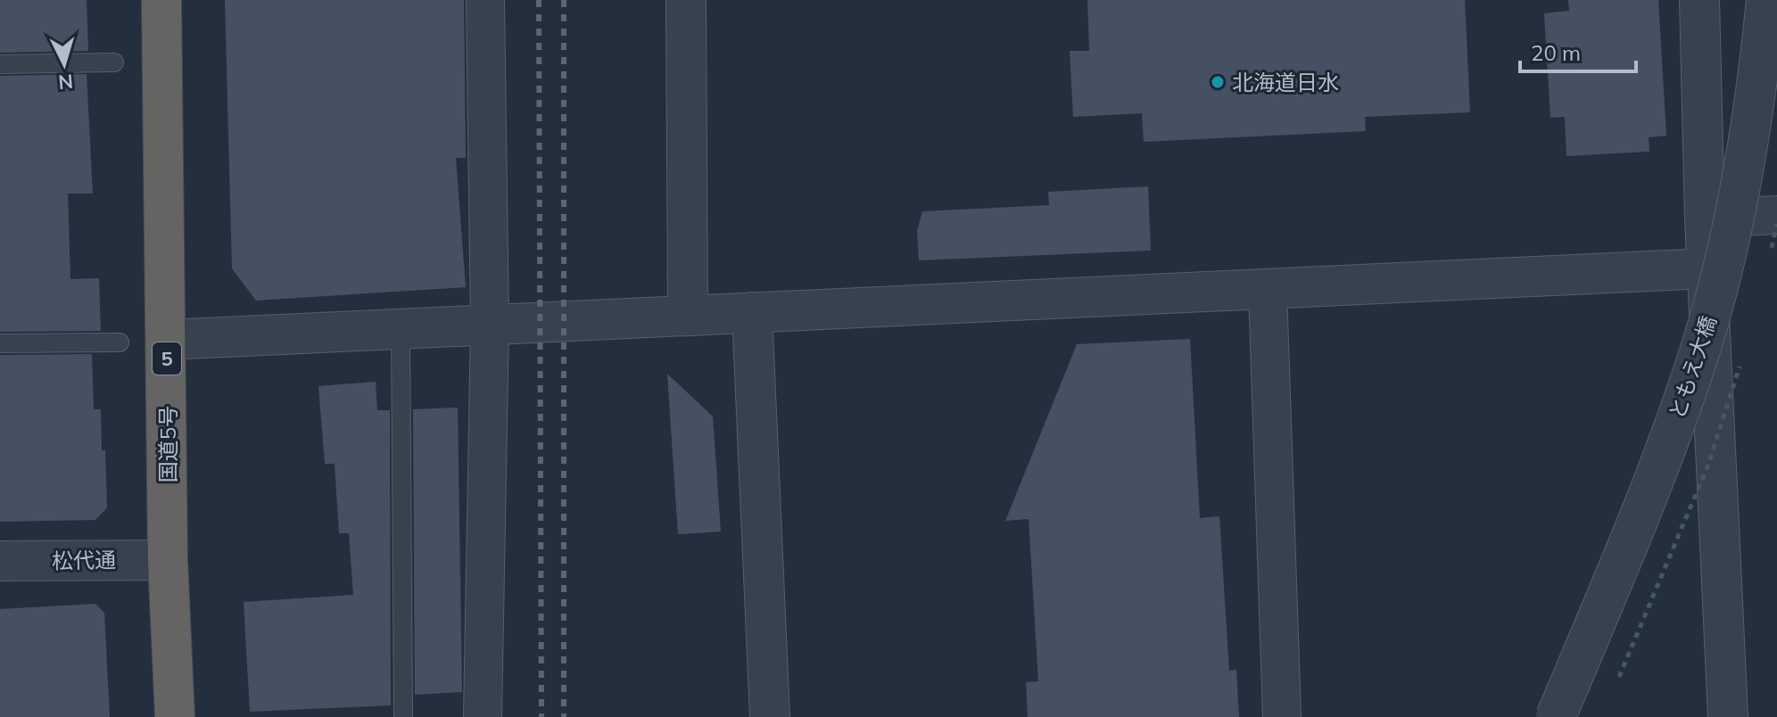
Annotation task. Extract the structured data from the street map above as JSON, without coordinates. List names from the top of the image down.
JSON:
{
  "streets": {
    "highway": ["5", "国道5号"],
    "street": ["ともえ大橋", "松代通"]
  },
  "crossings": [
    ["国道5号", "松代通"]
  ],
  "places": ["北海道日水"],
  "scale_bar": "20 m",
  "north": "bottom"
}
